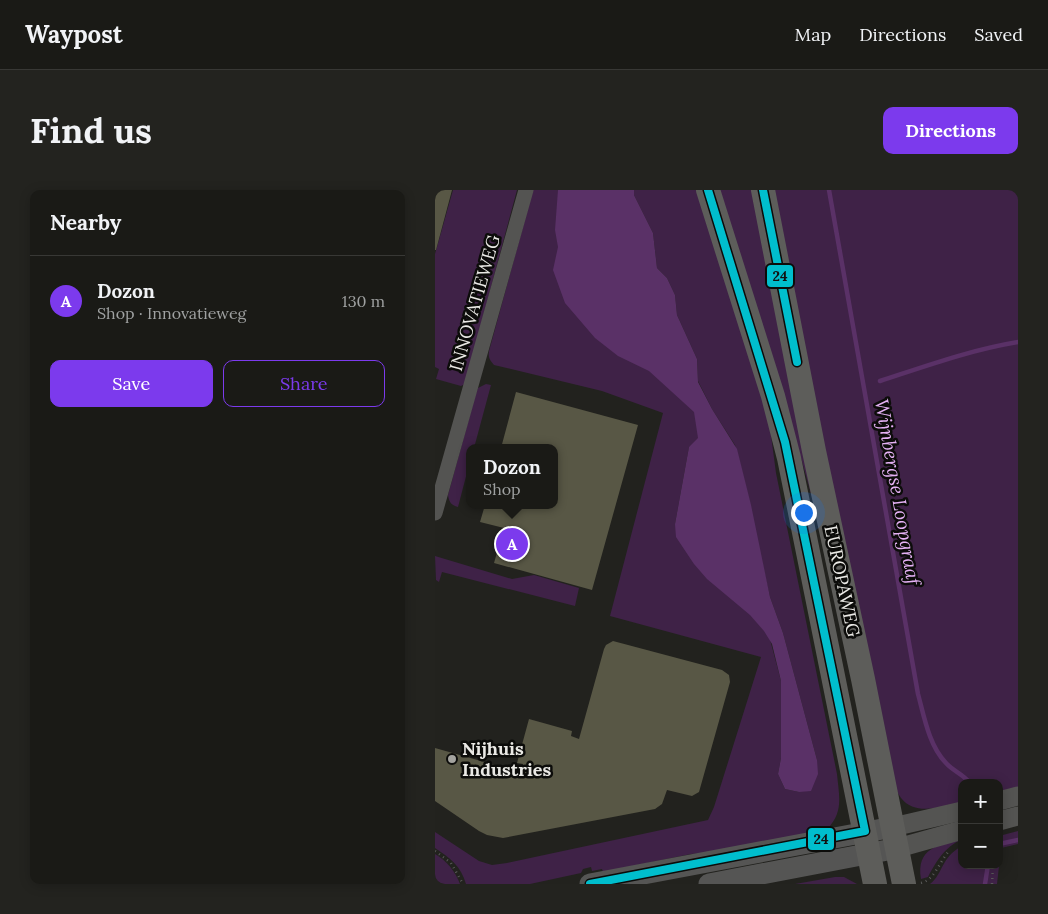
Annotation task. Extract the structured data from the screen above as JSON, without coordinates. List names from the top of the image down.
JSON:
{
  "streets": {
    "main road": ["EUROPAWEG"],
    "street": ["INNOVATIEWEG"]
  },
  "water": ["Wijnbergse Loopgraaf"],
  "places": ["Nijhuis Industries"],
  "lines": ["transit line 24"],
  "page": {
    "header": "Waypost",
    "nav": ["Map", "Directions", "Saved"],
    "buttons": [
      "Directions",
      ["Save", "Share"]
    ],
    "title": "Find us",
    "heading": "Nearby",
    "list": [
      {
        "mark": "A",
        "name": "Dozon",
        "note": "Shop · Innovatieweg",
        "value": "130 m"
      }
    ],
    "popup": ["Dozon", "Shop"],
    "pins": "A",
    "map_buttons": ["+", "−"]
  }
}
